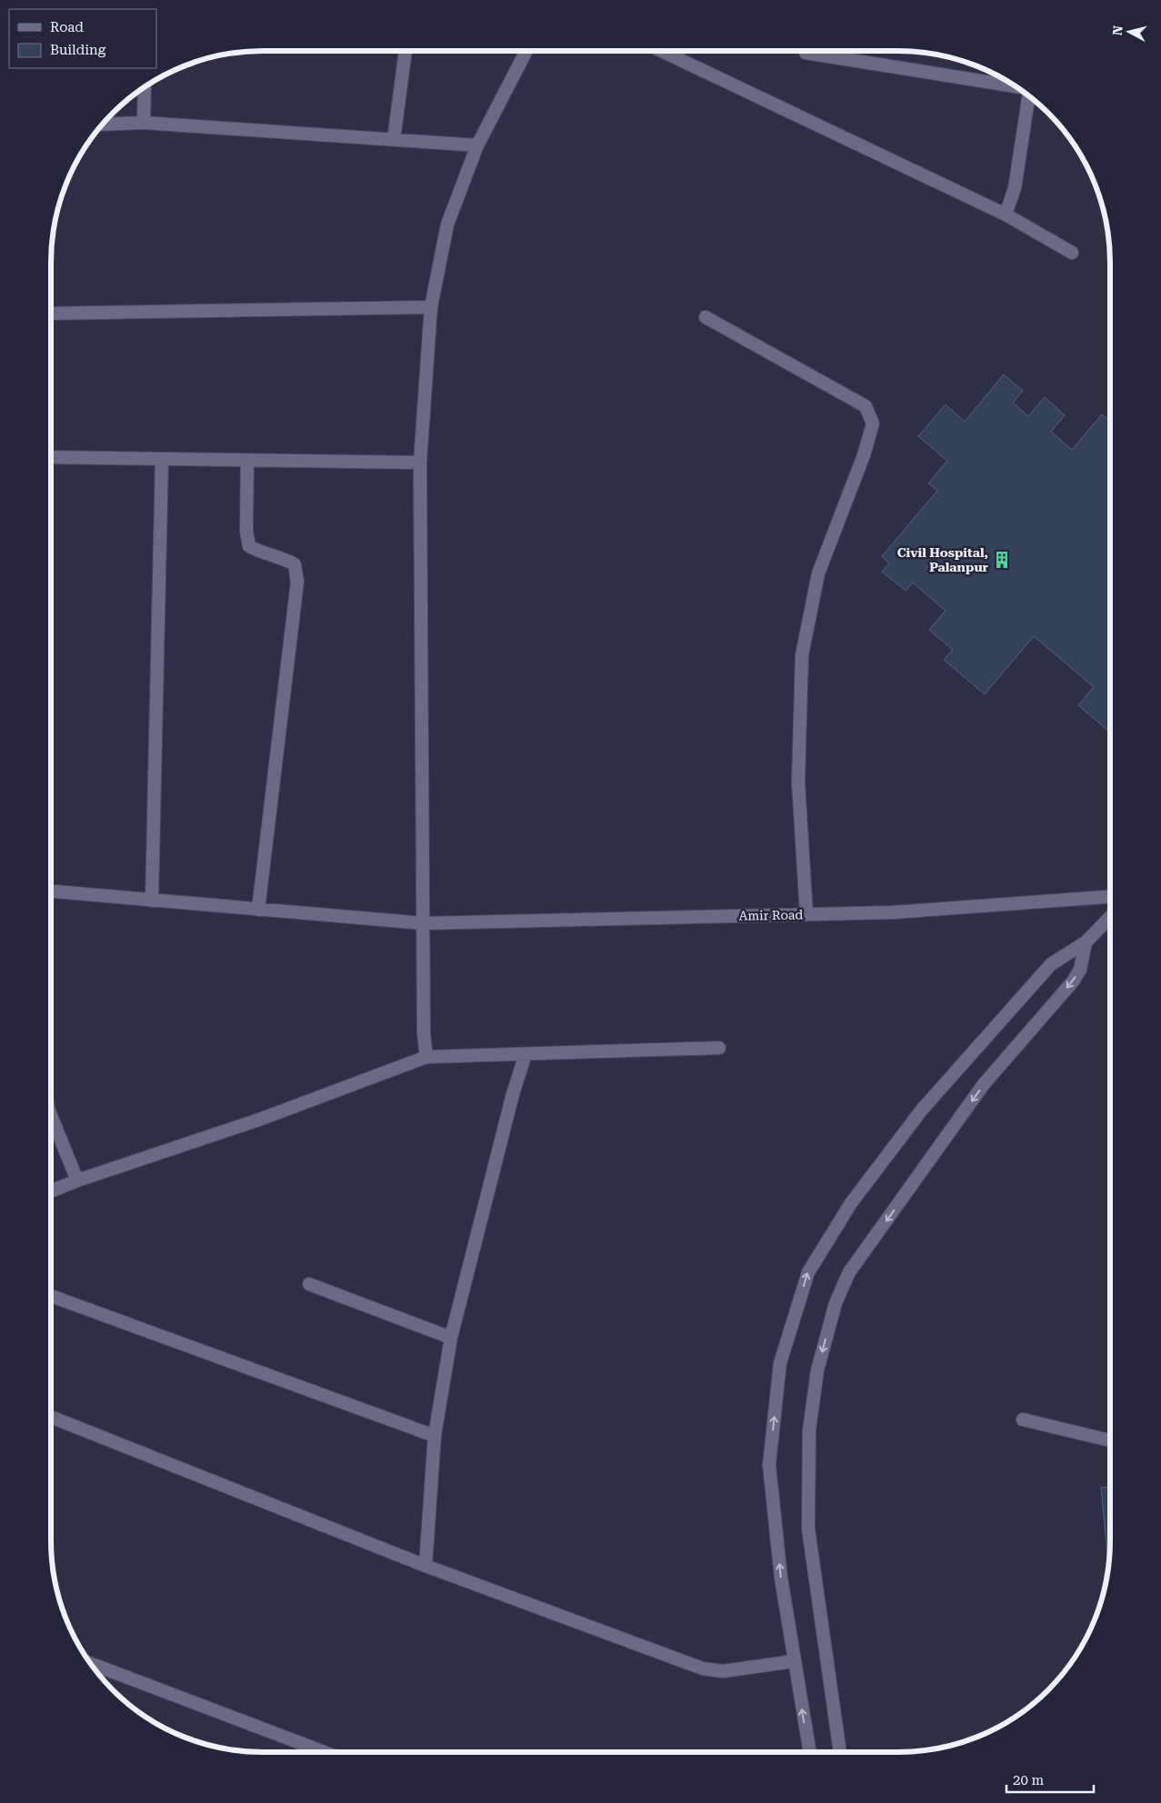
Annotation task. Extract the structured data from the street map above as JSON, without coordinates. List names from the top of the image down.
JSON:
{
  "streets": {
    "street": ["Amir Road"]
  },
  "places": {
    "building": ["Civil Hospital, Palanpur"]
  },
  "legend": ["Road", "Building"],
  "scale_bar": "20 m",
  "north": "left"
}
